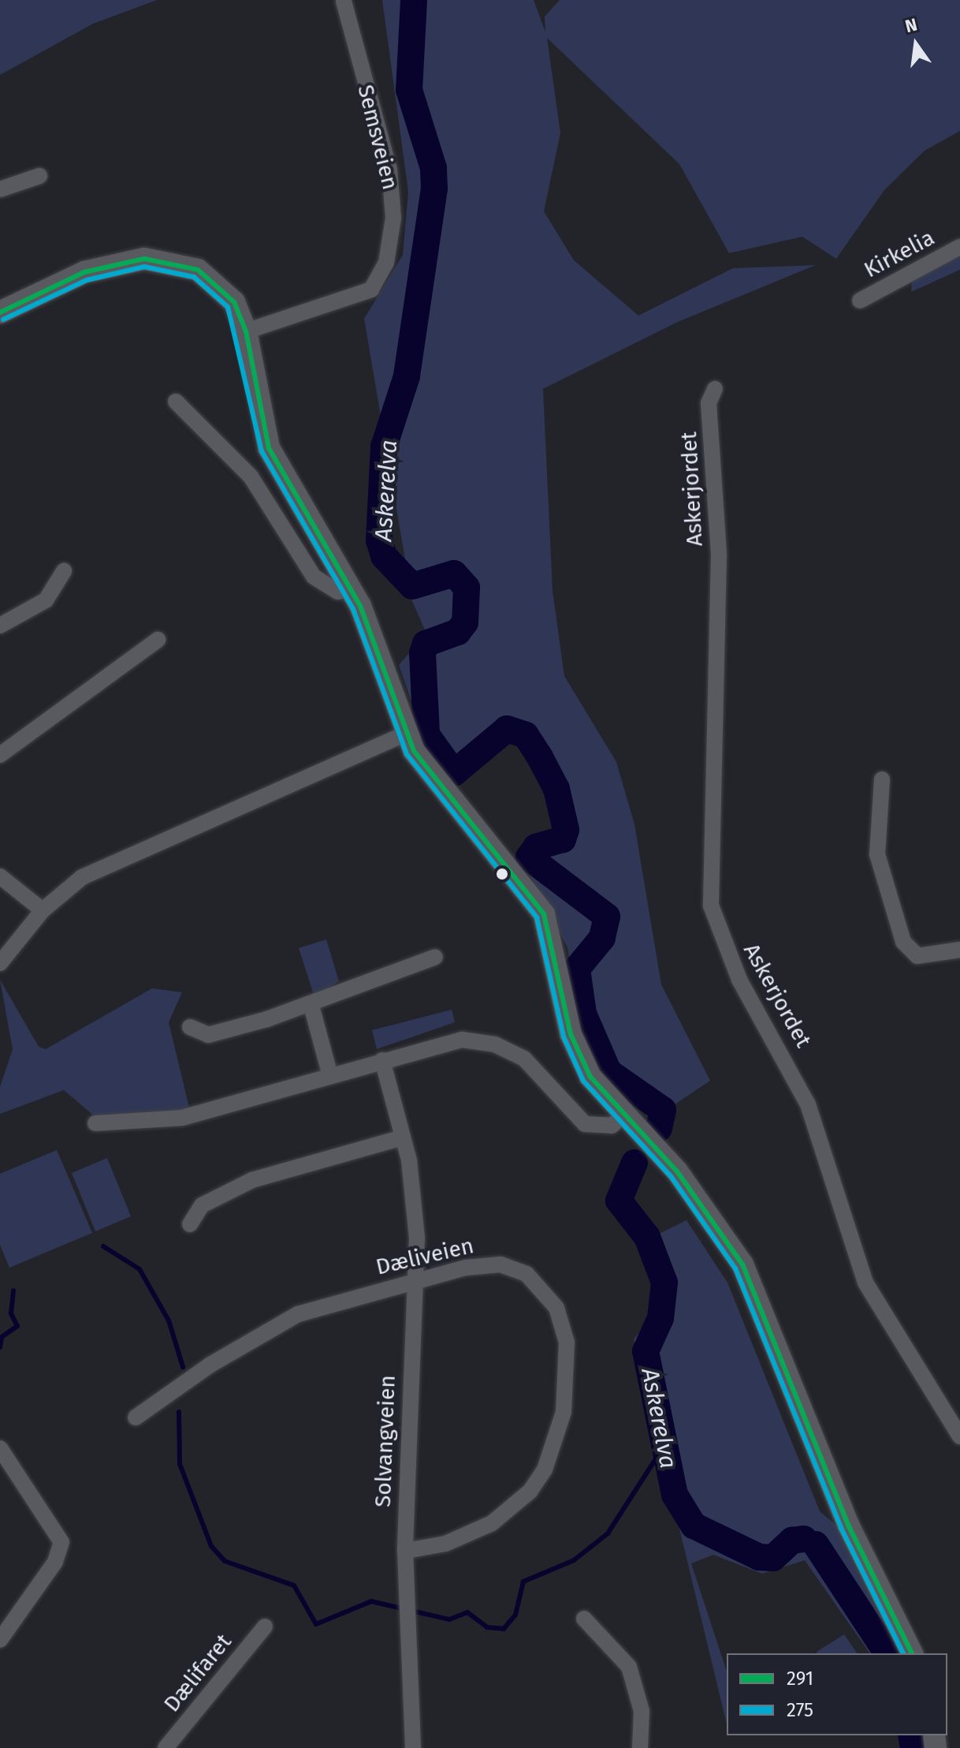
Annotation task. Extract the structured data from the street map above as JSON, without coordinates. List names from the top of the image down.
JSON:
{
  "streets": {
    "street": [
      "Semsveien",
      "Kirkelia",
      "Askerjordet",
      "Dæliveien",
      "Solvangveien",
      "Dælifaret"
    ]
  },
  "crossings": [
    ["Dæliveien", "Solvangveien"]
  ],
  "water": ["Askerelva"],
  "lines": ["transit line 291", "transit line 275"],
  "legend": ["291", "275"],
  "north": "top"
}
